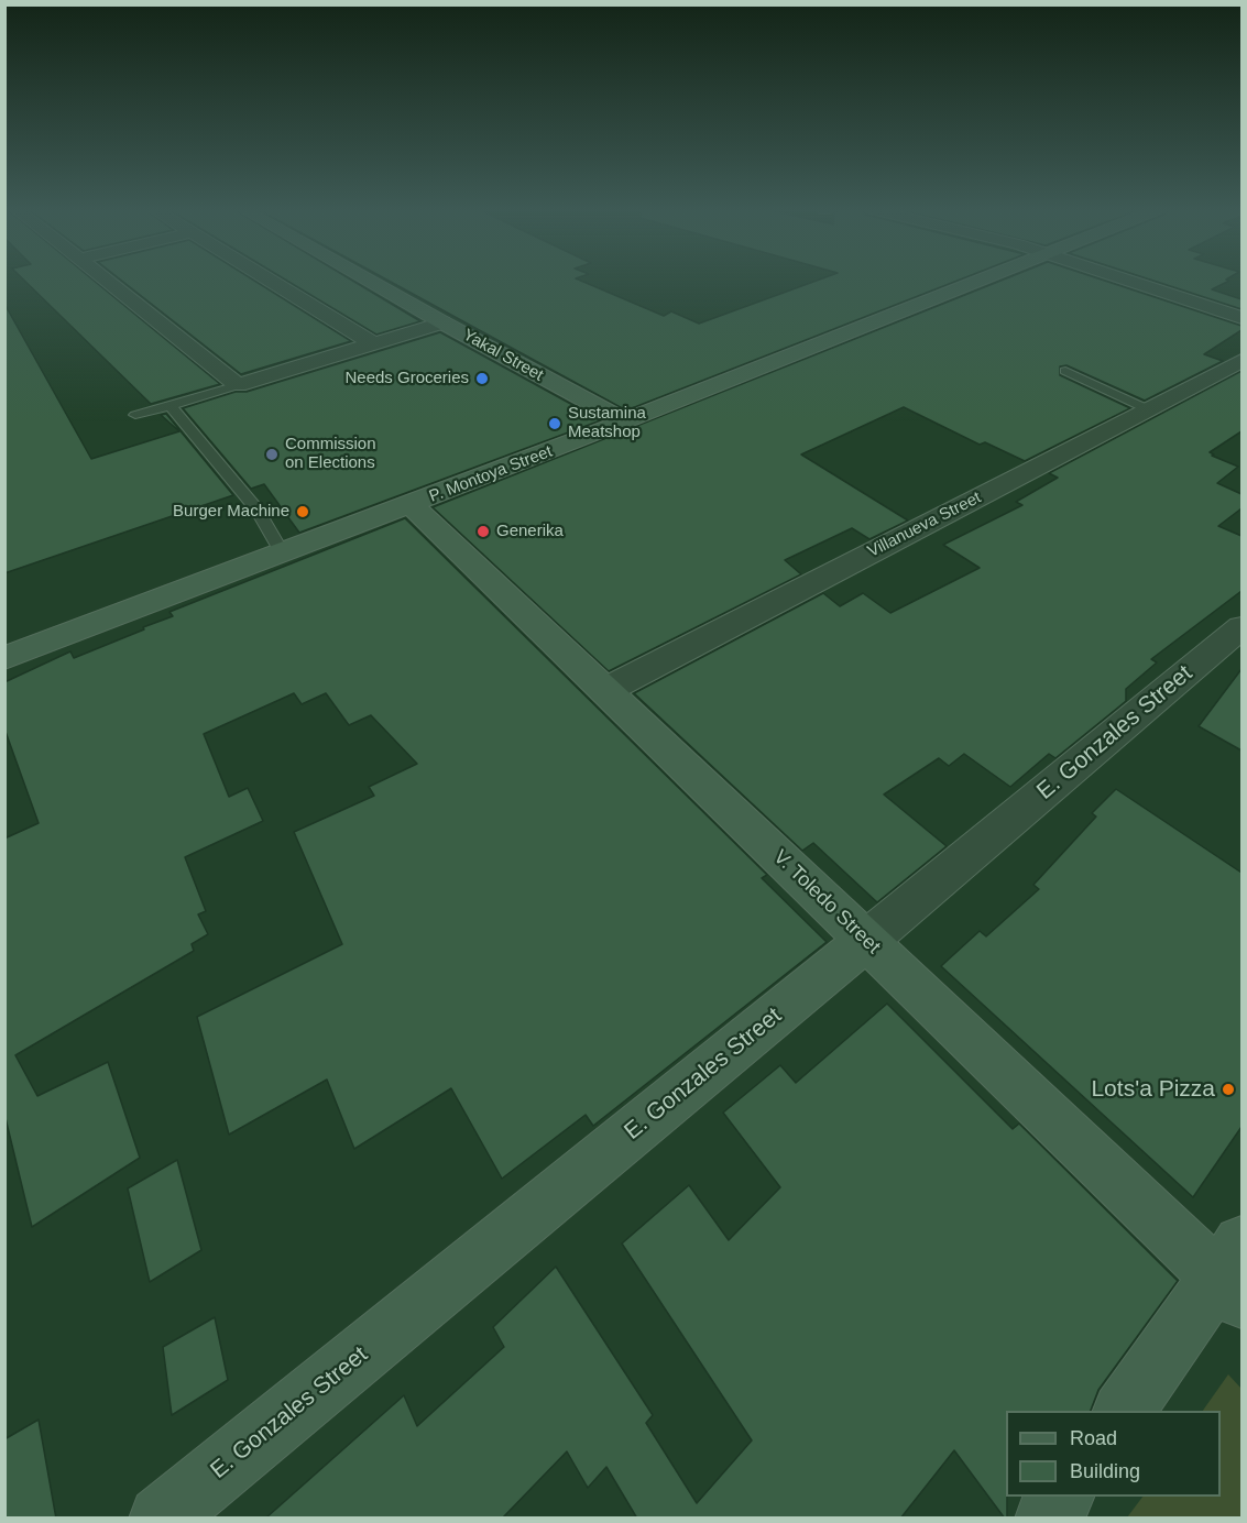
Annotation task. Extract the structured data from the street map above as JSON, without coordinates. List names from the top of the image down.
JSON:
{
  "streets": {
    "street": [
      "Yakal Street",
      "P. Montoya Street",
      "Villanueva Street",
      "E. Gonzales Street",
      "V. Toledo Street"
    ]
  },
  "crossings": [
    ["Yakal Street", "P. Montoya Street"],
    ["P. Montoya Street", "V. Toledo Street"],
    ["Villanueva Street", "V. Toledo Street"],
    ["E. Gonzales Street", "V. Toledo Street"]
  ],
  "places": [
    "Needs Groceries",
    "Sustamina Meatshop",
    "Commission on Elections",
    "Burger Machine",
    "Generika",
    "Lots'a Pizza"
  ],
  "legend": ["Road", "Building"]
}
